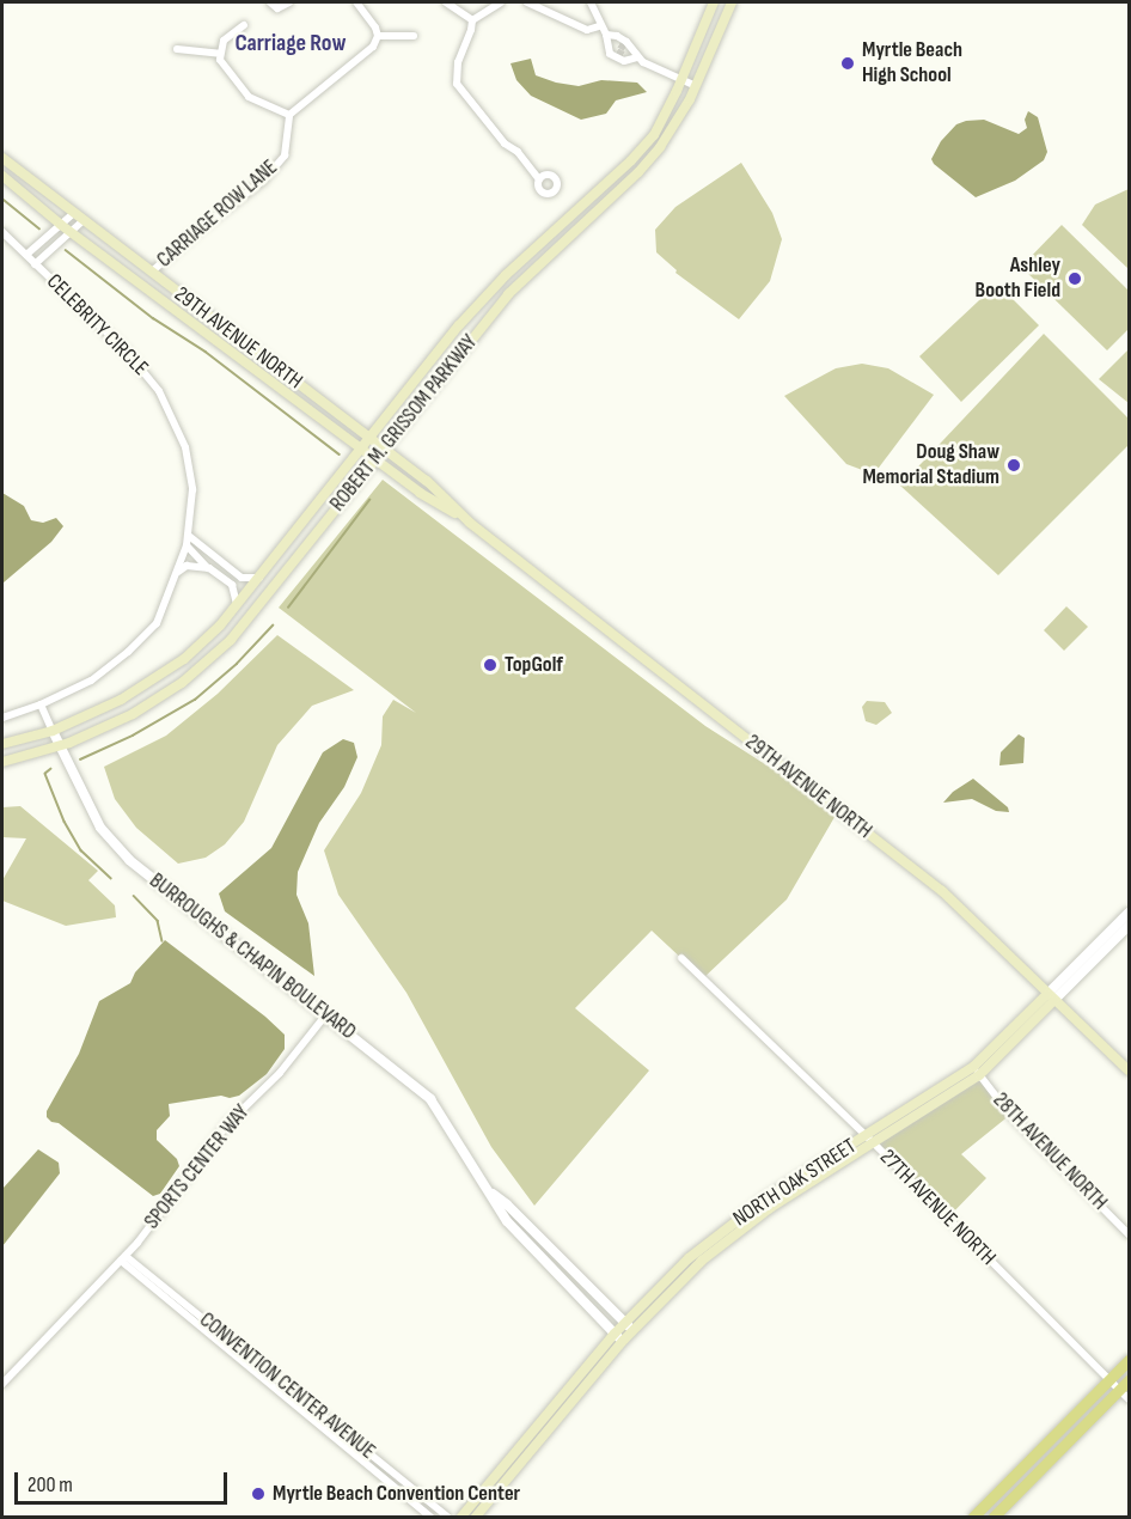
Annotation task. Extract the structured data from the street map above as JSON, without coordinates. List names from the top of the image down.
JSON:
{
  "streets": {
    "main road": ["29TH AVENUE NORTH", "ROBERT M. GRISSOM PARKWAY", "NORTH OAK STREET"],
    "street": [
      "CARRIAGE ROW LANE",
      "CELEBRITY CIRCLE",
      "BURROUGHS & CHAPIN BOULEVARD",
      "28TH AVENUE NORTH",
      "SPORTS CENTER WAY",
      "27TH AVENUE NORTH",
      "CONVENTION CENTER AVENUE"
    ]
  },
  "crossings": [
    ["CARRIAGE ROW LANE", "29TH AVENUE NORTH"],
    ["CELEBRITY CIRCLE", "BURROUGHS & CHAPIN BOULEVARD"],
    ["29TH AVENUE NORTH", "ROBERT M. GRISSOM PARKWAY"],
    ["29TH AVENUE NORTH", "NORTH OAK STREET"],
    ["ROBERT M. GRISSOM PARKWAY", "BURROUGHS & CHAPIN BOULEVARD"],
    ["BURROUGHS & CHAPIN BOULEVARD", "SPORTS CENTER WAY"],
    ["BURROUGHS & CHAPIN BOULEVARD", "NORTH OAK STREET"],
    ["28TH AVENUE NORTH", "NORTH OAK STREET"],
    ["SPORTS CENTER WAY", "CONVENTION CENTER AVENUE"],
    ["NORTH OAK STREET", "27TH AVENUE NORTH"]
  ],
  "districts": ["Carriage Row"],
  "places": [
    "Myrtle Beach High School",
    "Ashley Booth Field",
    "Doug Shaw Memorial Stadium",
    "TopGolf",
    "Myrtle Beach Convention Center"
  ],
  "scale_bar": "200 m"
}
